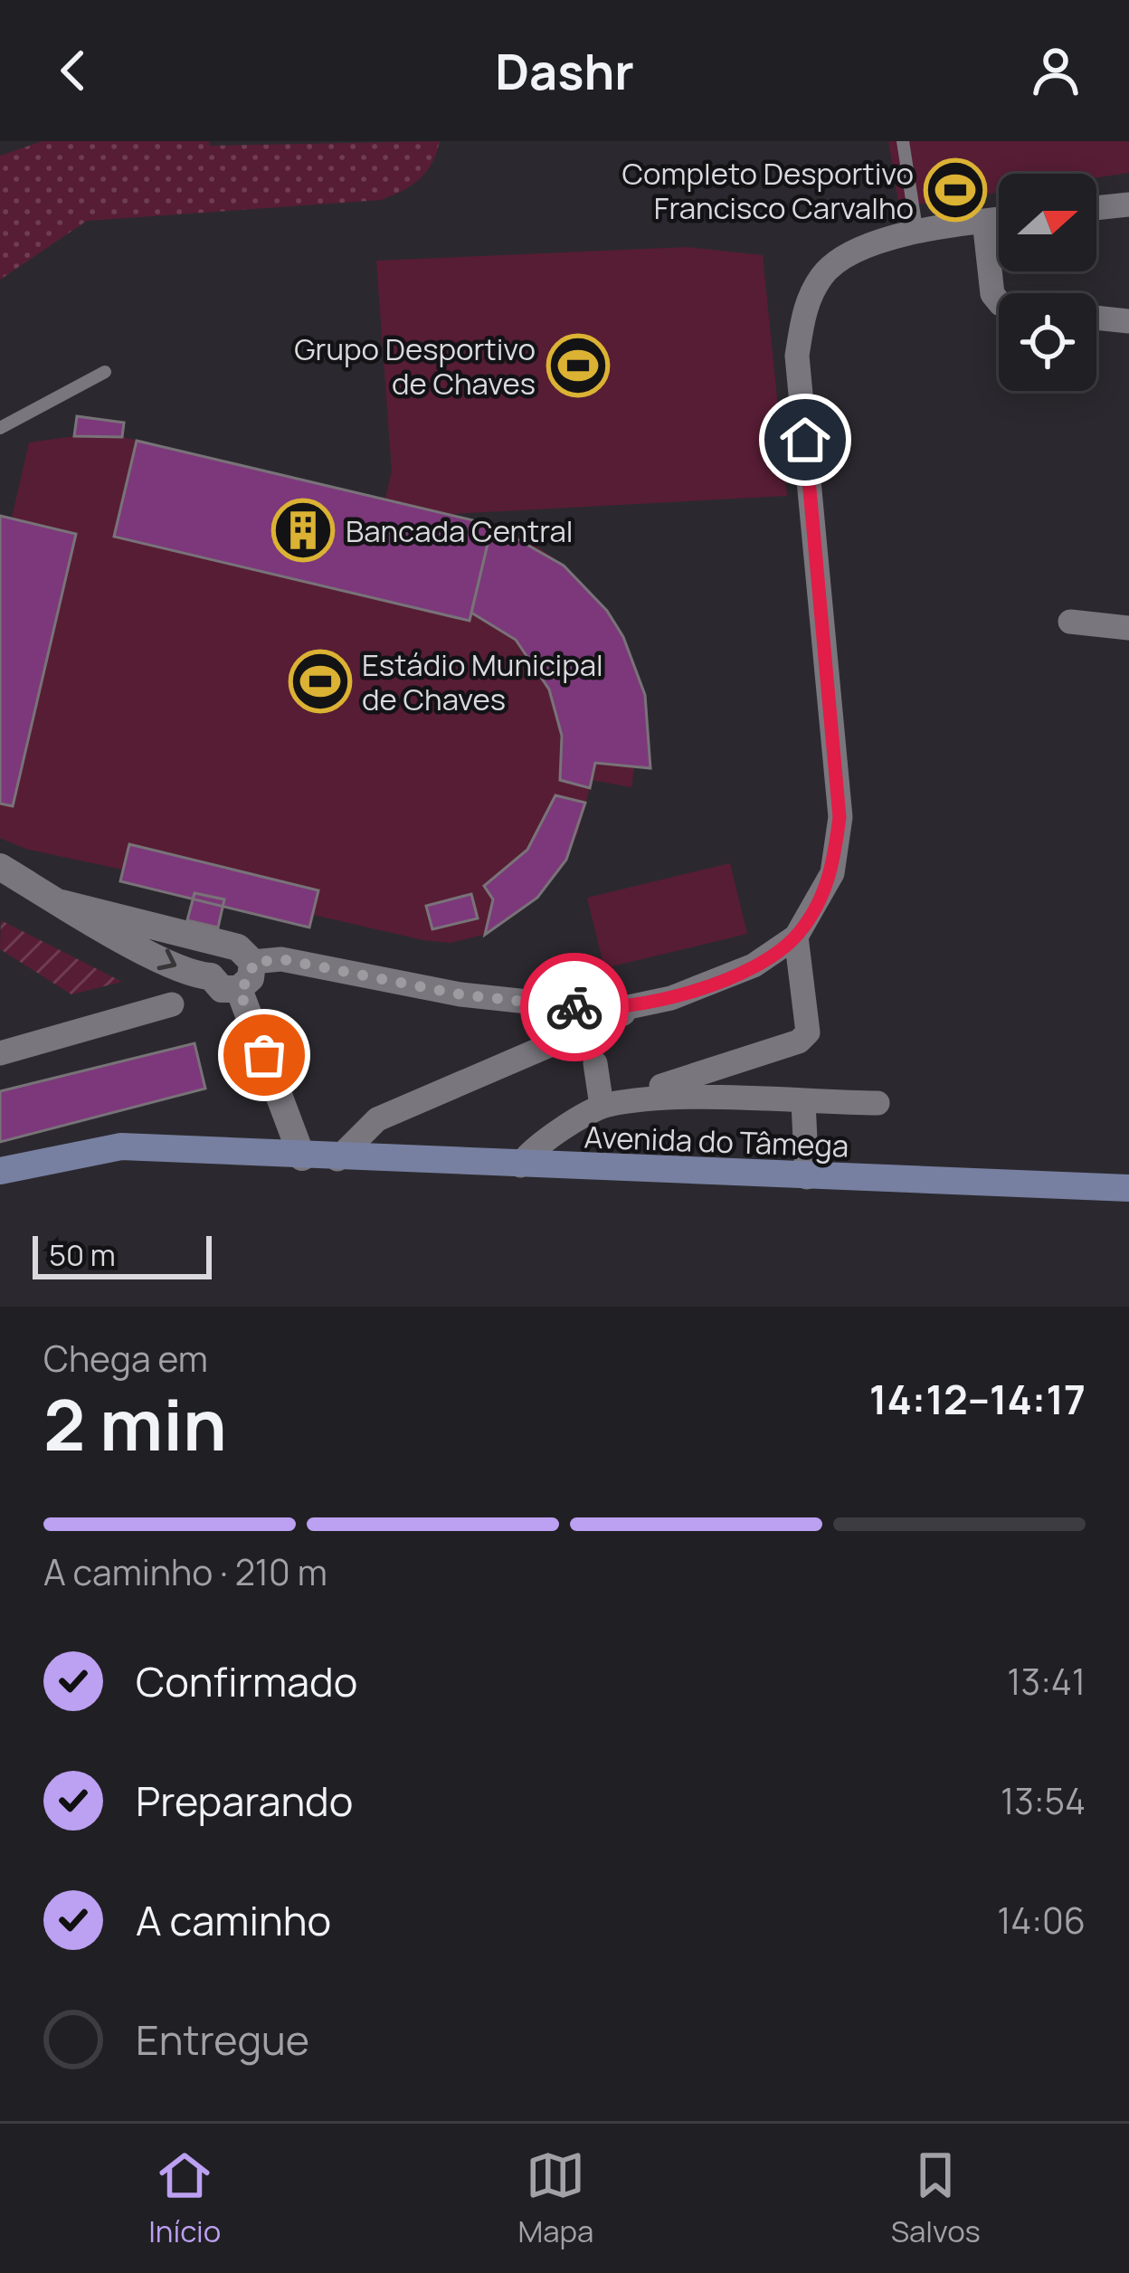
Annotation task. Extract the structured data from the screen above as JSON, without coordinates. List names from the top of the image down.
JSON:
{
  "streets": {
    "main road": ["Avenida do Tâmega"]
  },
  "places": {
    "sports": ["Completo Desportivo Francisco Carvalho", "Grupo Desportivo de Chaves", "Estádio Municipal de Chaves"],
    "building": ["Bancada Central"]
  },
  "scale_bar": "50 m",
  "north": "right",
  "page": {
    "header": "Dashr",
    "scale": "50 m",
    "heading": ["2 min", "Chega em", "14:12–14:17"],
    "bar": "A caminho · 210 m",
    "list": [
      ["Confirmado", "13:41"],
      ["Preparando", "13:54"],
      ["A caminho", "14:06"],
      "Entregue"
    ],
    "tabs": ["Início", "Mapa", "Salvos"]
  }
}
